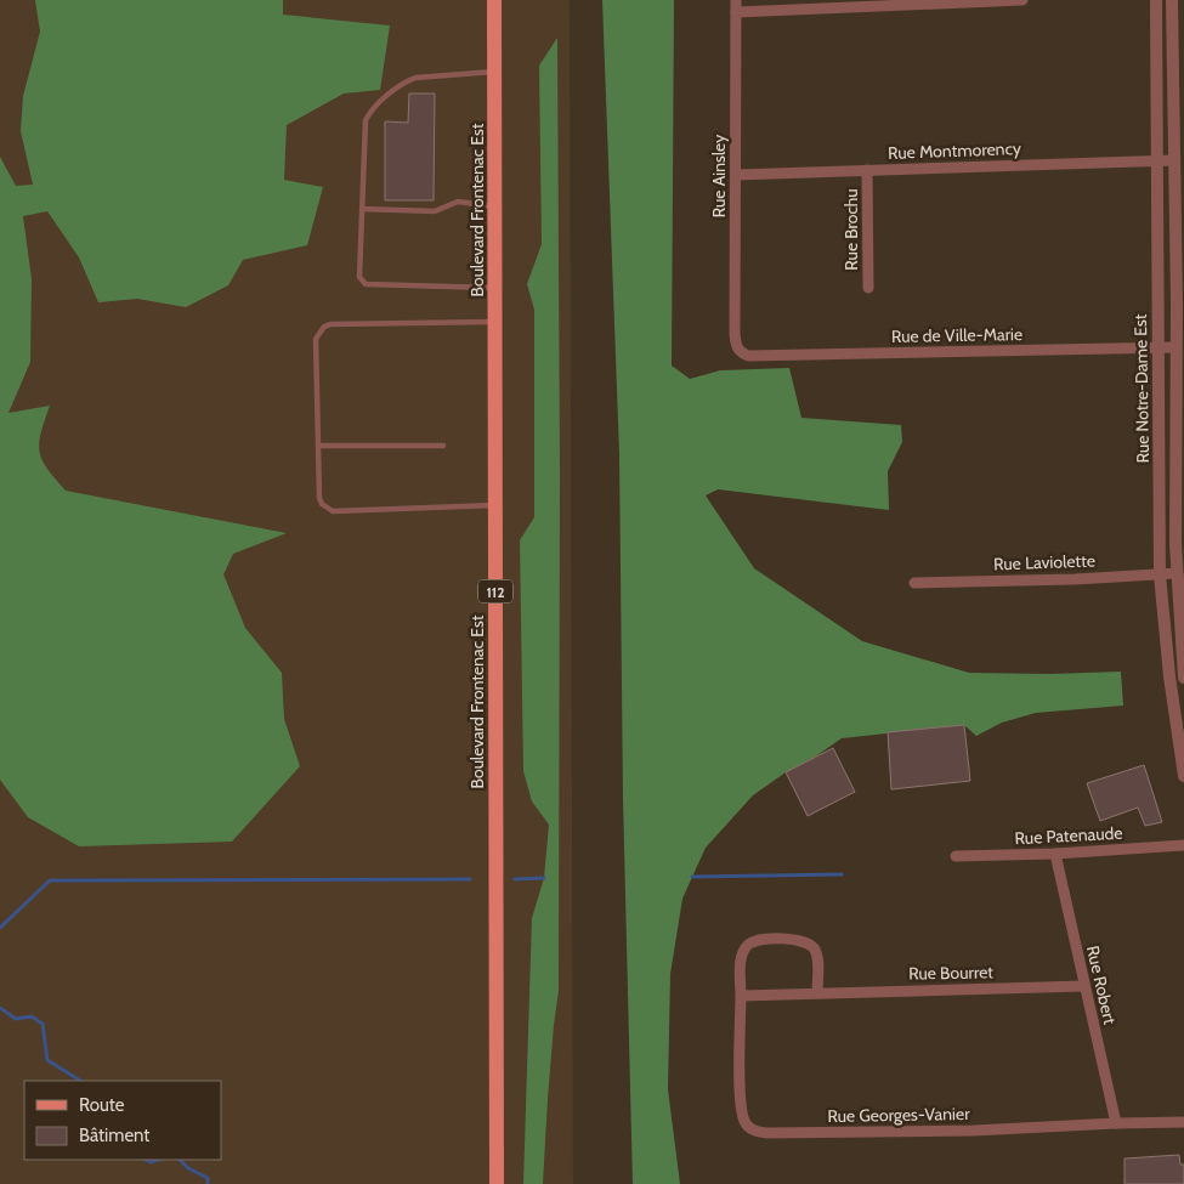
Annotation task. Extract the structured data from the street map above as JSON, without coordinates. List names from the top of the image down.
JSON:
{
  "streets": {
    "main road": ["Boulevard Frontenac Est", "112"],
    "street": [
      "Rue Montmorency",
      "Rue Ainsley",
      "Rue Brochu",
      "Rue de Ville-Marie",
      "Rue Notre-Dame Est",
      "Rue Laviolette",
      "Rue Patenaude",
      "Rue Bourret",
      "Rue Robert",
      "Rue Georges-Vanier"
    ]
  },
  "crossings": [
    ["Rue Montmorency", "Rue Ainsley"],
    ["Rue Montmorency", "Rue Brochu"],
    ["Rue Montmorency", "Rue Notre-Dame Est"],
    ["Rue Ainsley", "Rue de Ville-Marie"],
    ["Rue de Ville-Marie", "Rue Notre-Dame Est"],
    ["Rue Notre-Dame Est", "Rue Laviolette"],
    ["Rue Patenaude", "Rue Robert"],
    ["Rue Bourret", "Rue Robert"],
    ["Rue Bourret", "Rue Georges-Vanier"],
    ["Rue Robert", "Rue Georges-Vanier"]
  ],
  "legend": ["Route", "Bâtiment"]
}
